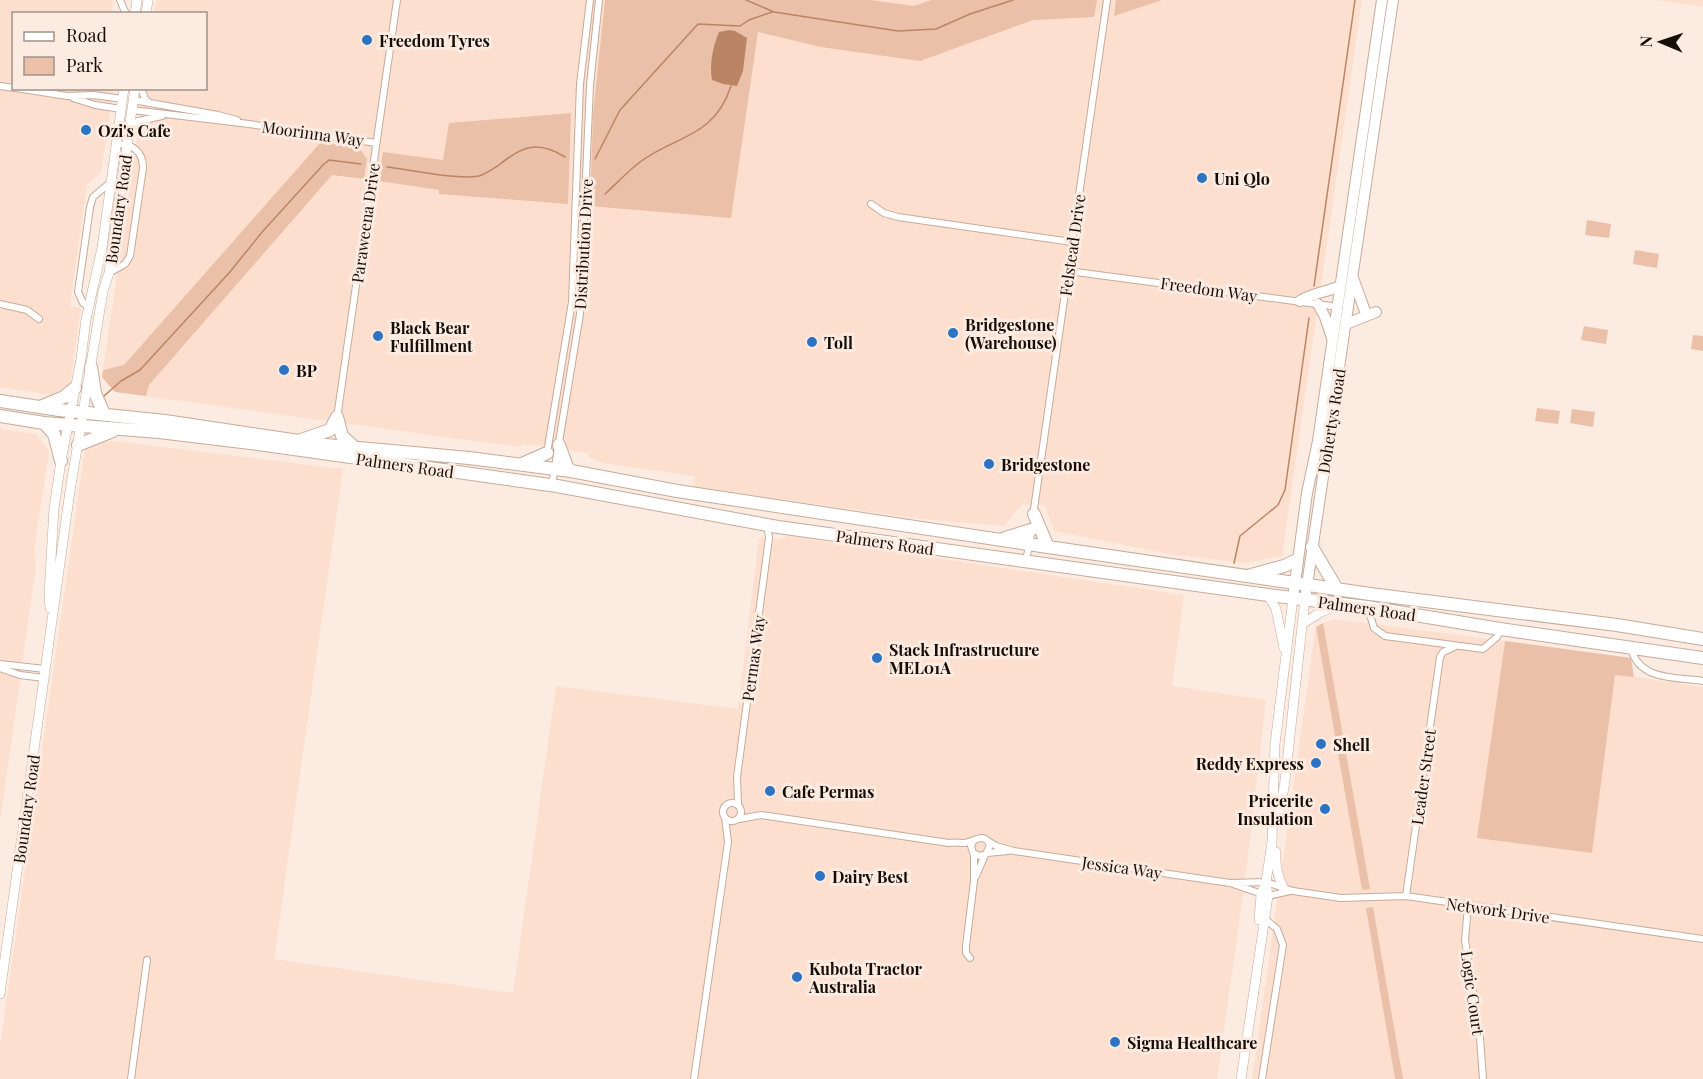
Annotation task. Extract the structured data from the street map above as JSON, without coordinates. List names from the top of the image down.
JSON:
{
  "streets": {
    "highway": ["Palmers Road"],
    "main road": ["Boundary Road", "Dohertys Road"],
    "street": [
      "Moorinna Way",
      "Paraweena Drive",
      "Distribution Drive",
      "Felstead Drive",
      "Freedom Way",
      "Permas Way",
      "Leader Street",
      "Jessica Way",
      "Network Drive",
      "Logic Court"
    ]
  },
  "crossings": [
    ["Moorinna Way", "Boundary Road"],
    ["Moorinna Way", "Paraweena Drive"],
    ["Boundary Road", "Palmers Road"],
    ["Paraweena Drive", "Palmers Road"],
    ["Distribution Drive", "Palmers Road"],
    ["Felstead Drive", "Freedom Way"],
    ["Felstead Drive", "Palmers Road"],
    ["Freedom Way", "Dohertys Road"],
    ["Dohertys Road", "Palmers Road"],
    ["Dohertys Road", "Jessica Way"],
    ["Dohertys Road", "Network Drive"],
    ["Palmers Road", "Permas Way"],
    ["Leader Street", "Network Drive"],
    ["Jessica Way", "Network Drive"],
    ["Network Drive", "Logic Court"]
  ],
  "places": [
    "Freedom Tyres",
    "Ozi's Cafe",
    "Uni Qlo",
    "Bridgestone (Warehouse)",
    "Black Bear Fulfillment",
    "Toll",
    "BP",
    "Bridgestone",
    "Stack Infrastructure MEL01A",
    "Shell",
    "Reddy Express",
    "Cafe Permas",
    "Pricerite Insulation",
    "Dairy Best",
    "Kubota Tractor Australia",
    "Sigma Healthcare"
  ],
  "legend": ["Road", "Park"],
  "north": "left"
}
